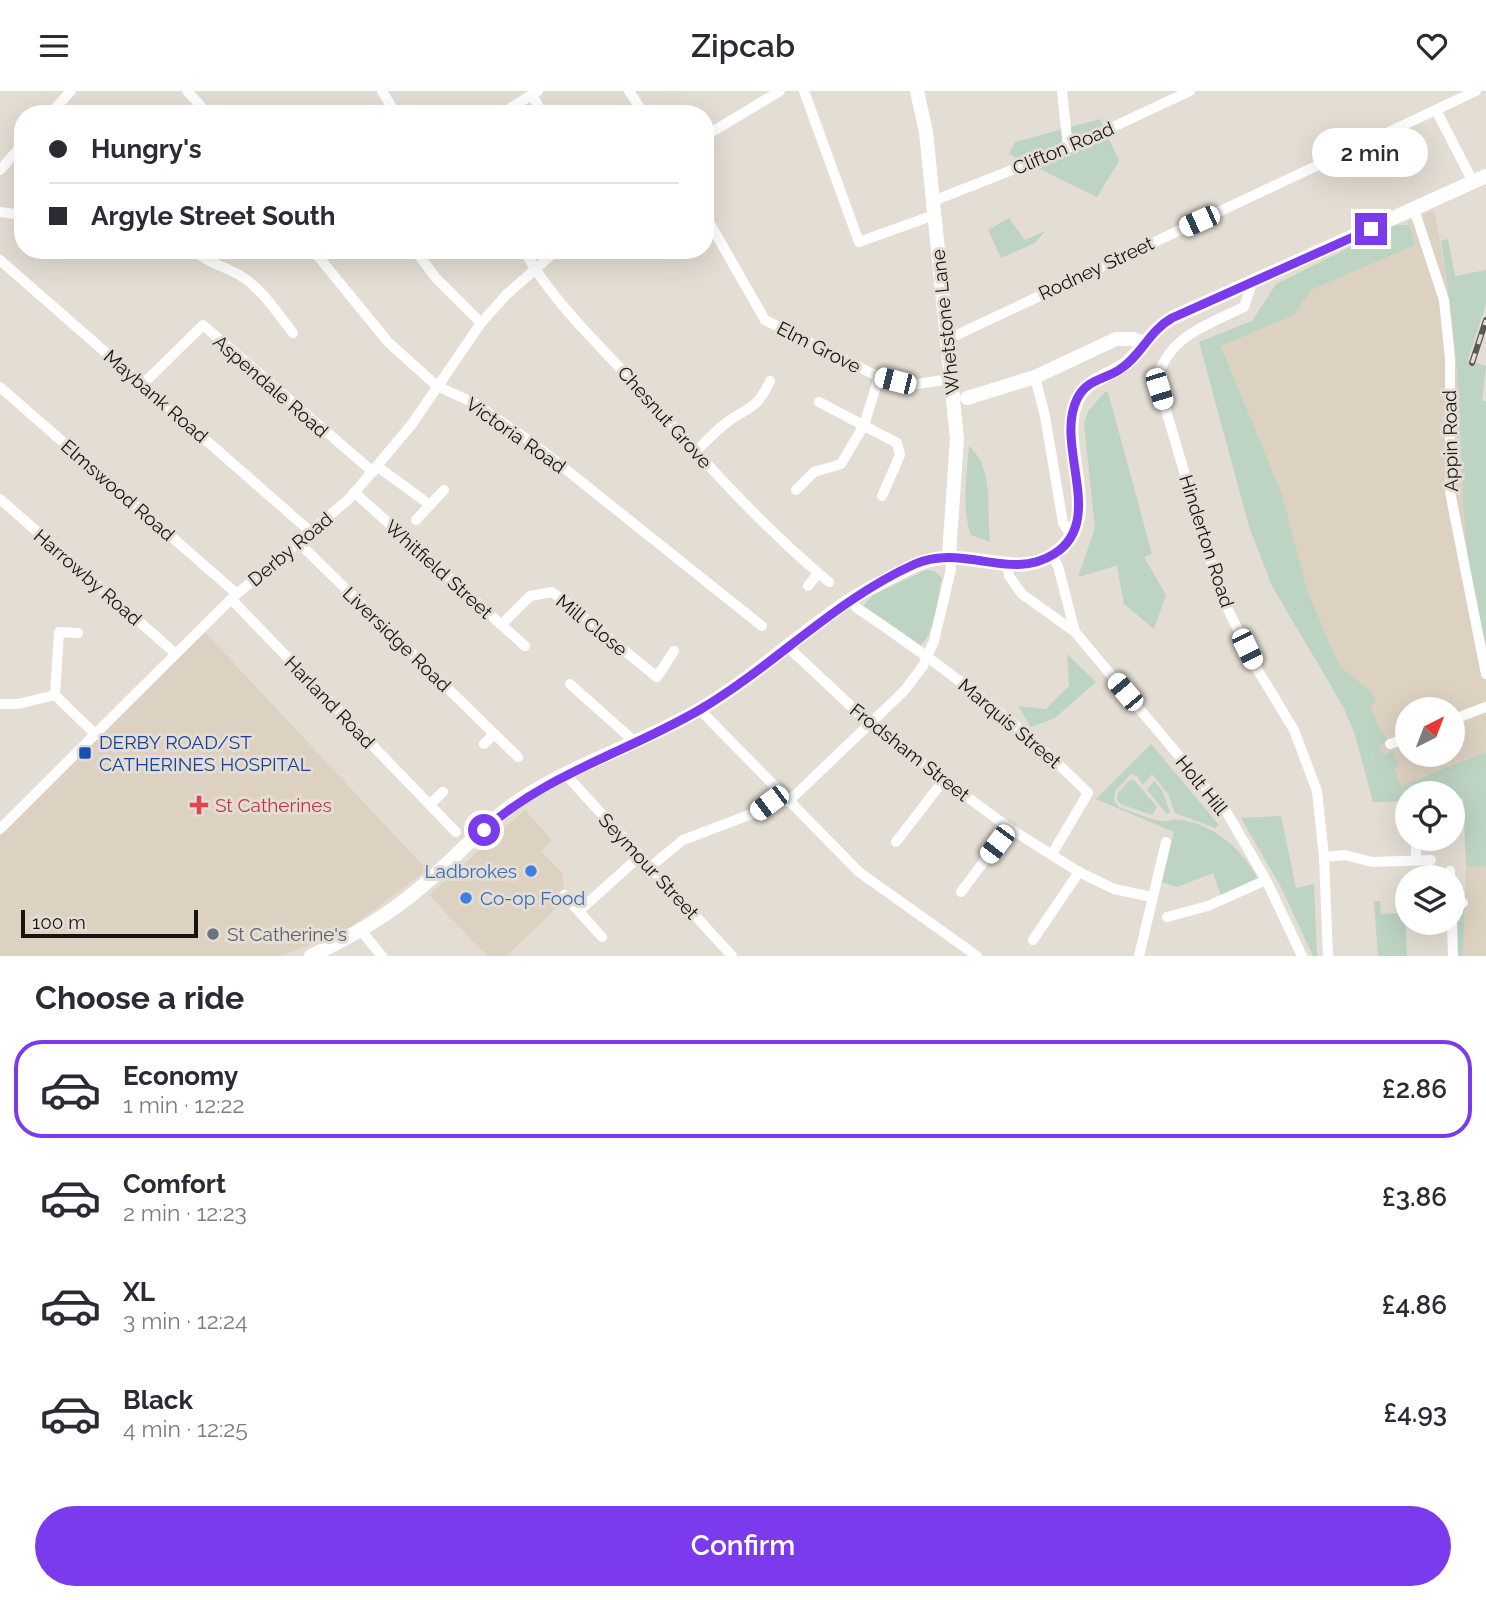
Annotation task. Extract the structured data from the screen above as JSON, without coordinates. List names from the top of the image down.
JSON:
{
  "streets": {
    "main road": ["Whetstone Lane"],
    "street": [
      "Clifton Road",
      "Rodney Street",
      "Elm Grove",
      "Aspendale Road",
      "Maybank Road",
      "Chesnut Grove",
      "Victoria Road",
      "Appin Road",
      "Elmswood Road",
      "Hinderton Road",
      "Derby Road",
      "Whitfield Street",
      "Harrowby Road",
      "Mill Close",
      "Liversidge Road",
      "Harland Road",
      "Marquis Street",
      "Frodsham Street",
      "Holt Hill",
      "Seymour Street"
    ]
  },
  "crossings": [
    ["Clifton Road", "Whetstone Lane"],
    ["Rodney Street", "Whetstone Lane"],
    ["Whetstone Lane", "Elm Grove"],
    ["Aspendale Road", "Maybank Road"],
    ["Aspendale Road", "Derby Road"],
    ["Maybank Road", "Derby Road"],
    ["Chesnut Grove", "Derby Road"],
    ["Victoria Road", "Derby Road"],
    ["Elmswood Road", "Derby Road"],
    ["Elmswood Road", "Harland Road"],
    ["Derby Road", "Whitfield Street"],
    ["Derby Road", "Harrowby Road"],
    ["Derby Road", "Liversidge Road"],
    ["Derby Road", "Harland Road"],
    ["Whitfield Street", "Mill Close"],
    ["Marquis Street", "Frodsham Street"]
  ],
  "places": {
    "transit": ["DERBY ROAD/ST CATHERINES HOSPITAL"],
    "health": ["St Catherines"],
    "other": ["Ladbrokes", "Co-op Food", "St Catherine's"]
  },
  "scale_bar": "100 m",
  "north": "top right",
  "page": {
    "header": "Zipcab",
    "banner": ["Hungry's", "Argyle Street South"],
    "bubble": "2 min",
    "scale": "100 m",
    "heading": "Choose a ride",
    "list": [
      {
        "name": "Economy",
        "note": "1 min · 12:22",
        "value": "£2.86"
      },
      {
        "name": "Comfort",
        "note": "2 min · 12:23",
        "value": "£3.86"
      },
      {
        "name": "XL",
        "note": "3 min · 12:24",
        "value": "£4.86"
      },
      {
        "name": "Black",
        "note": "4 min · 12:25",
        "value": "£4.93"
      }
    ],
    "buttons": "Confirm"
  }
}
